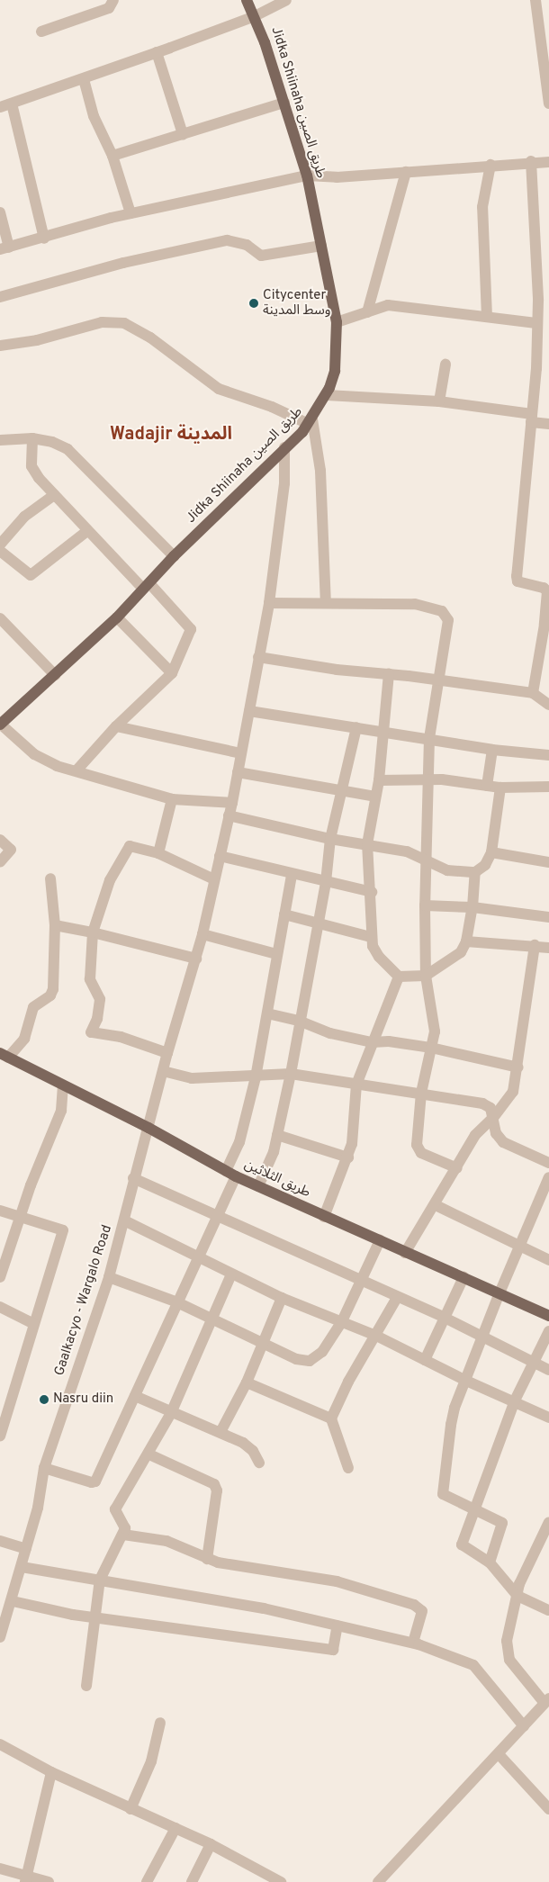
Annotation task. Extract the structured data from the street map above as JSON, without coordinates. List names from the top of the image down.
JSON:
{
  "streets": {
    "main road": ["Jidka Shiinaha طريق الصين", "طريق الثلاثين"],
    "street": ["Gaalkacyo - Wargalo Road"]
  },
  "crossings": [
    ["Jidka Shiinaha طريق الصين", "Gaalkacyo - Wargalo Road"],
    ["طريق الثلاثين", "Gaalkacyo - Wargalo Road"]
  ],
  "districts": ["Wadajir المدينة"],
  "places": ["Citycenter وسط المدينة", "Nasru diin"]
}
